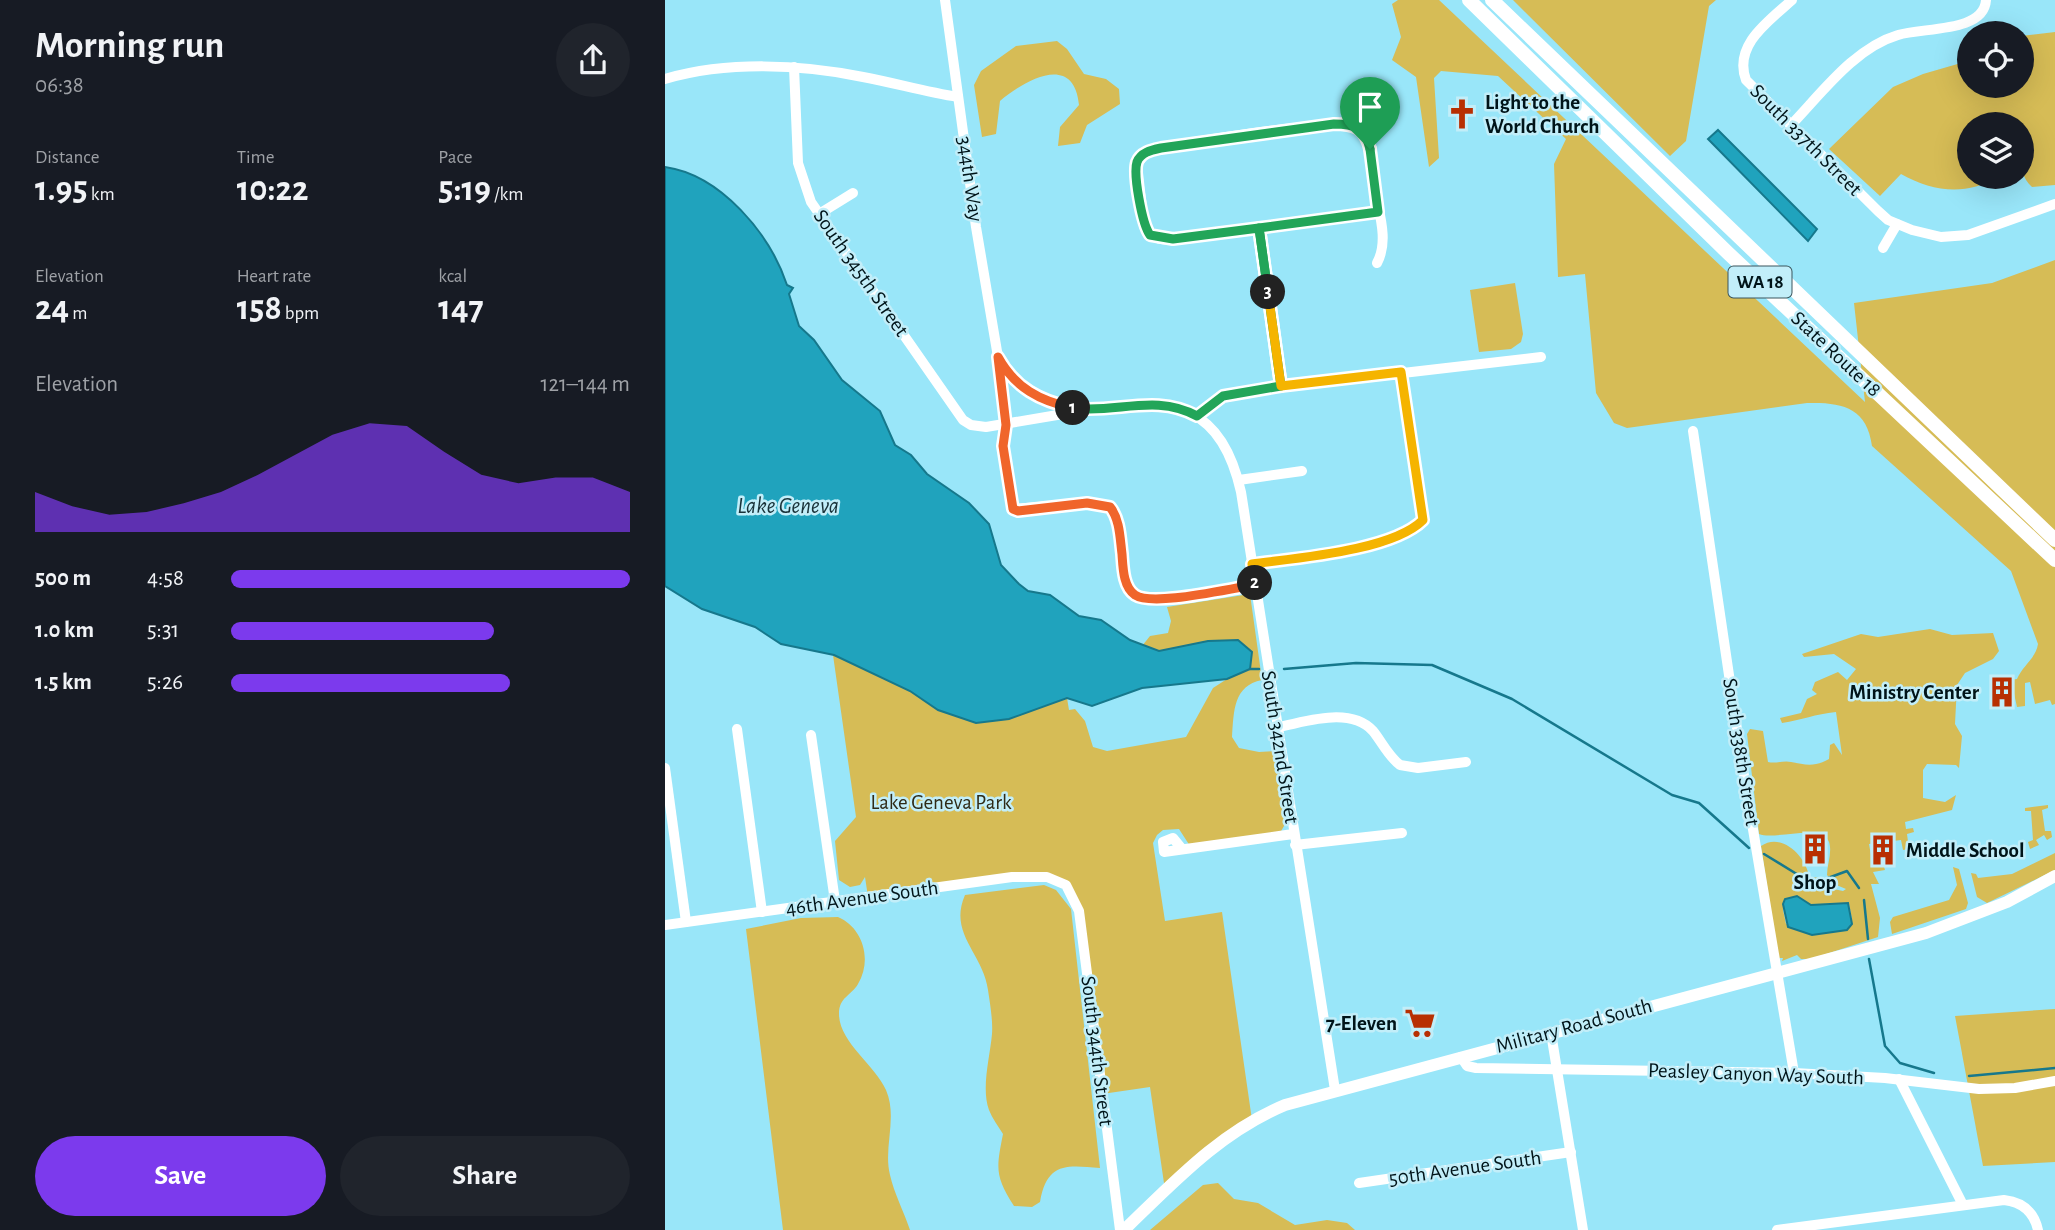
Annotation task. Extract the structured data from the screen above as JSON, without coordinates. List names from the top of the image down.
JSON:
{
  "streets": {
    "highway": ["WA 18", "State Route 18"],
    "main road": ["Military Road South"],
    "street": [
      "South 337th Street",
      "344th Way",
      "South 345th Street",
      "South 342nd Street",
      "South 338th Street",
      "46th Avenue South",
      "South 344th Street",
      "Peasley Canyon Way South",
      "50th Avenue South"
    ]
  },
  "crossings": [
    ["South 342nd Street", "Military Road South"],
    ["South 338th Street", "Military Road South"],
    ["South 338th Street", "Peasley Canyon Way South"],
    ["46th Avenue South", "South 344th Street"],
    ["Military Road South", "South 344th Street"],
    ["Military Road South", "Peasley Canyon Way South"]
  ],
  "water": ["Lake Geneva"],
  "parks": ["Lake Geneva Park"],
  "places": {
    "church": ["Light to the World Church"],
    "building": ["Ministry Center", "Shop", "Middle School"],
    "supermarket": ["7-Eleven"]
  },
  "page": {
    "heading": ["Morning run", "06:38"],
    "stats": [
      ["Distance", "1.95 km"],
      ["Time", "10:22"],
      ["Pace", "5:19 /km"],
      ["Elevation", "24 m"],
      ["Heart rate", "158 bpm"],
      ["kcal", "147"]
    ],
    "pins": ["3", "1", "2"],
    "chart": ["Elevation", "121–144 m"],
    "list": [
      {
        "name": "500 m",
        "note": "4:58"
      },
      {
        "name": "1.0 km",
        "note": "5:31"
      },
      {
        "name": "1.5 km",
        "note": "5:26"
      }
    ],
    "buttons": ["Save", "Share"]
  }
}
